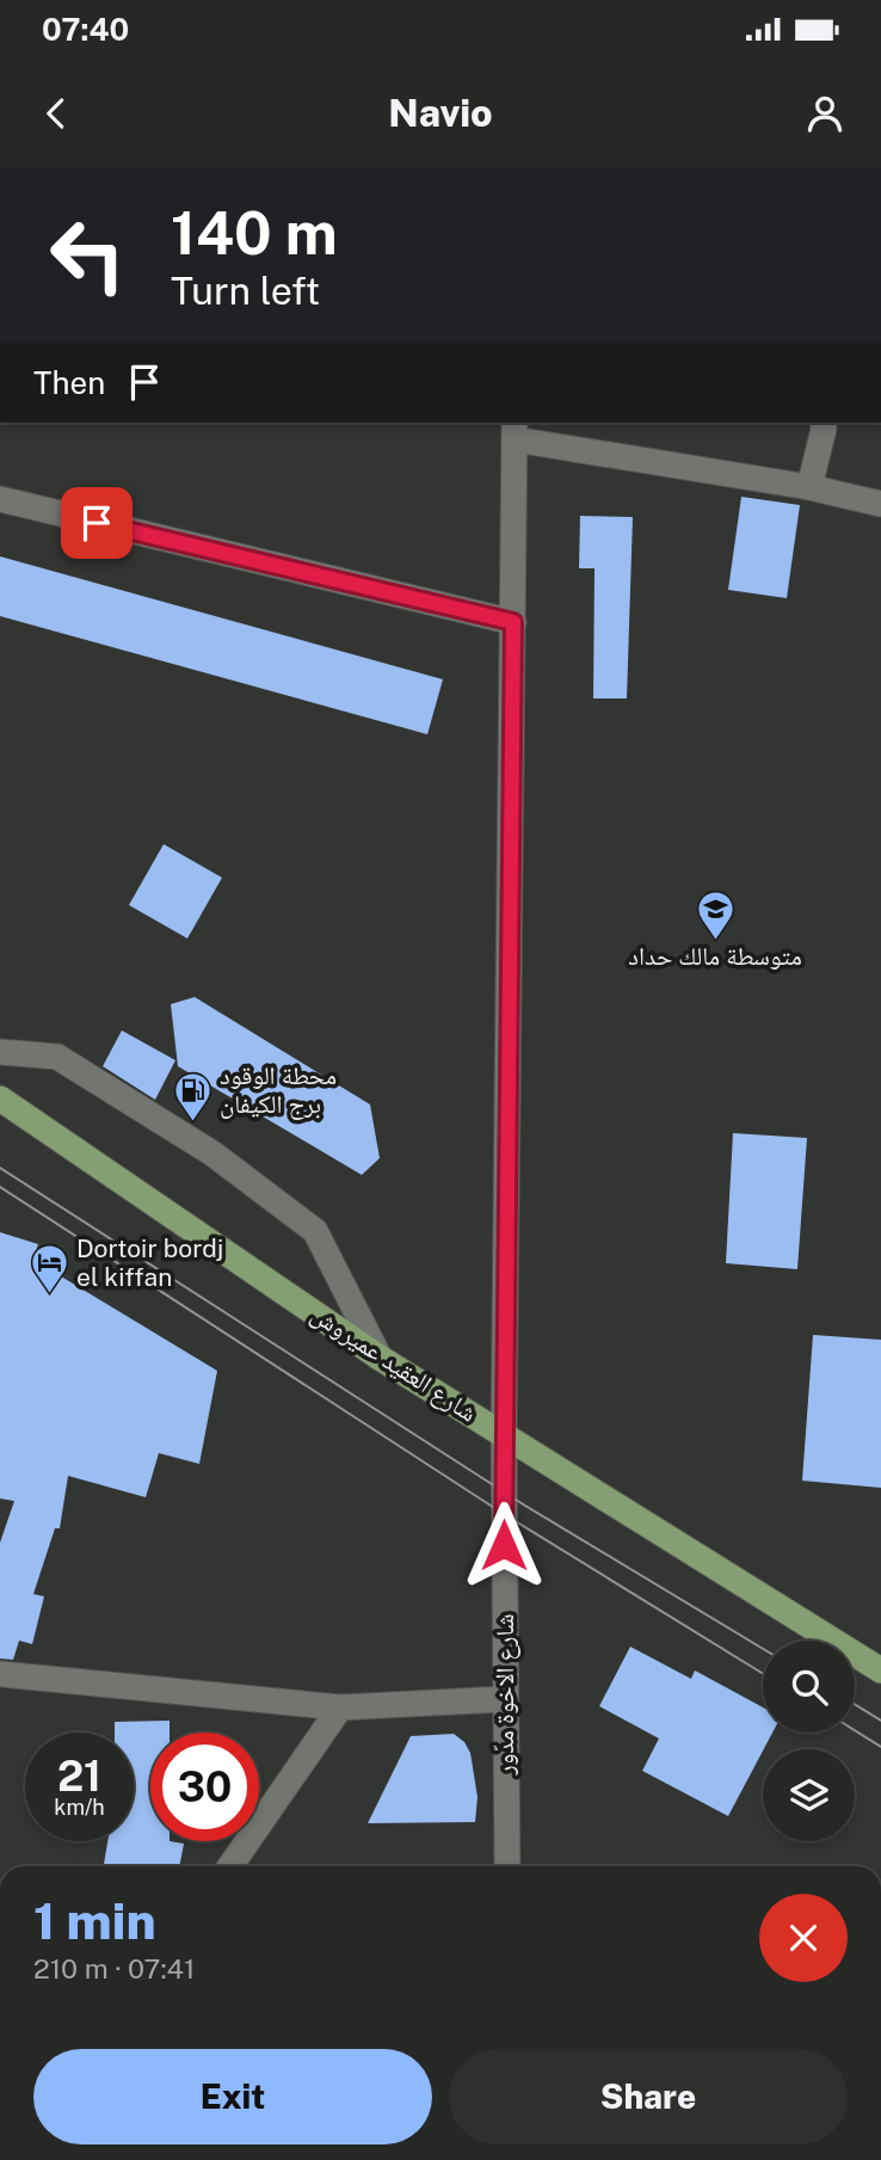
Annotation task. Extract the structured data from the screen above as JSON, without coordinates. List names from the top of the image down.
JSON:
{
  "streets": {
    "main road": ["شارع العقيد عميروش"],
    "street": ["شارع الاخوة مدّور"]
  },
  "crossings": [
    ["شارع العقيد عميروش", "شارع الاخوة مدّور"]
  ],
  "places": {
    "school or university": ["متوسطة مالك حداد"],
    "fuel station": ["محطة الوقود برج الكيفان"],
    "hotel": ["Dortoir bordj el kiffan"]
  },
  "page": {
    "status": "07:40",
    "header": "Navio",
    "turn": ["140 m", "Turn left"],
    "then": "Then",
    "speed": "21 km/h",
    "limit": "30",
    "heading": ["1 min", "210 m · 07:41"],
    "buttons": ["Exit", "Share"]
  }
}
